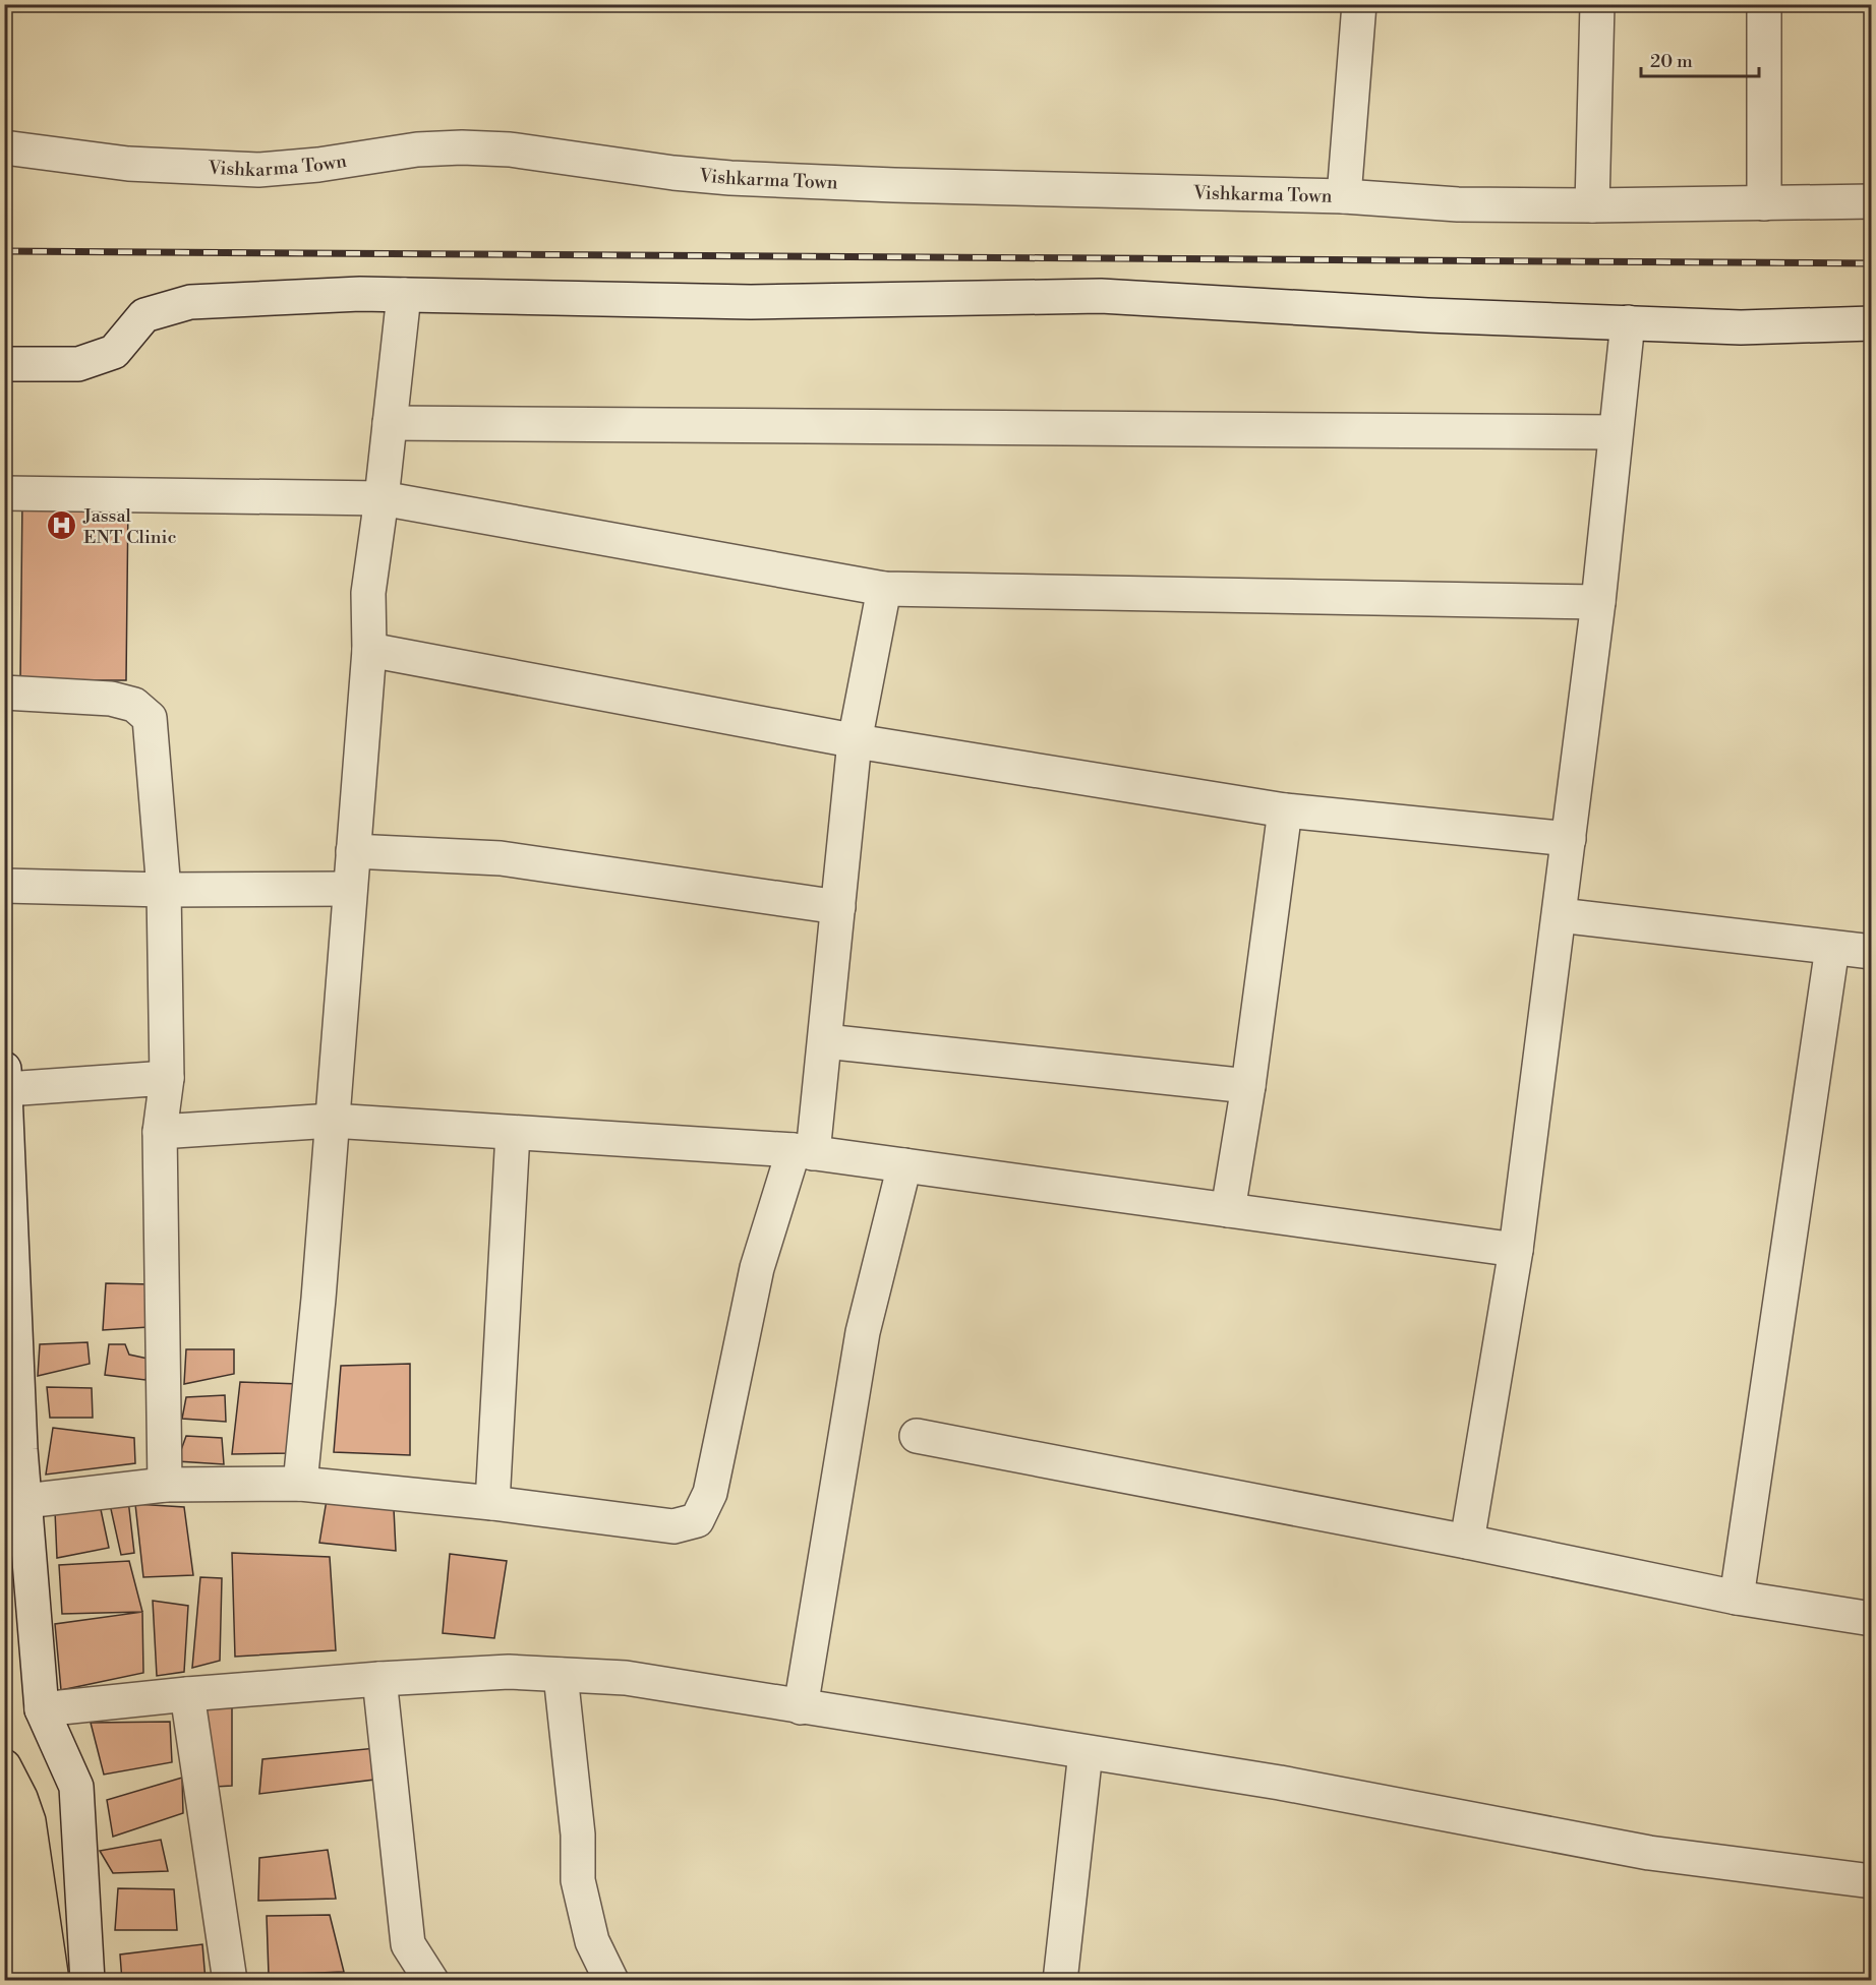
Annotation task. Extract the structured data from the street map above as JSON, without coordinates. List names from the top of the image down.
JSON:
{
  "streets": {
    "street": ["Vishkarma Town"]
  },
  "places": {
    "hospital": ["Jassal ENT Clinic"]
  },
  "scale_bar": "20 m"
}
